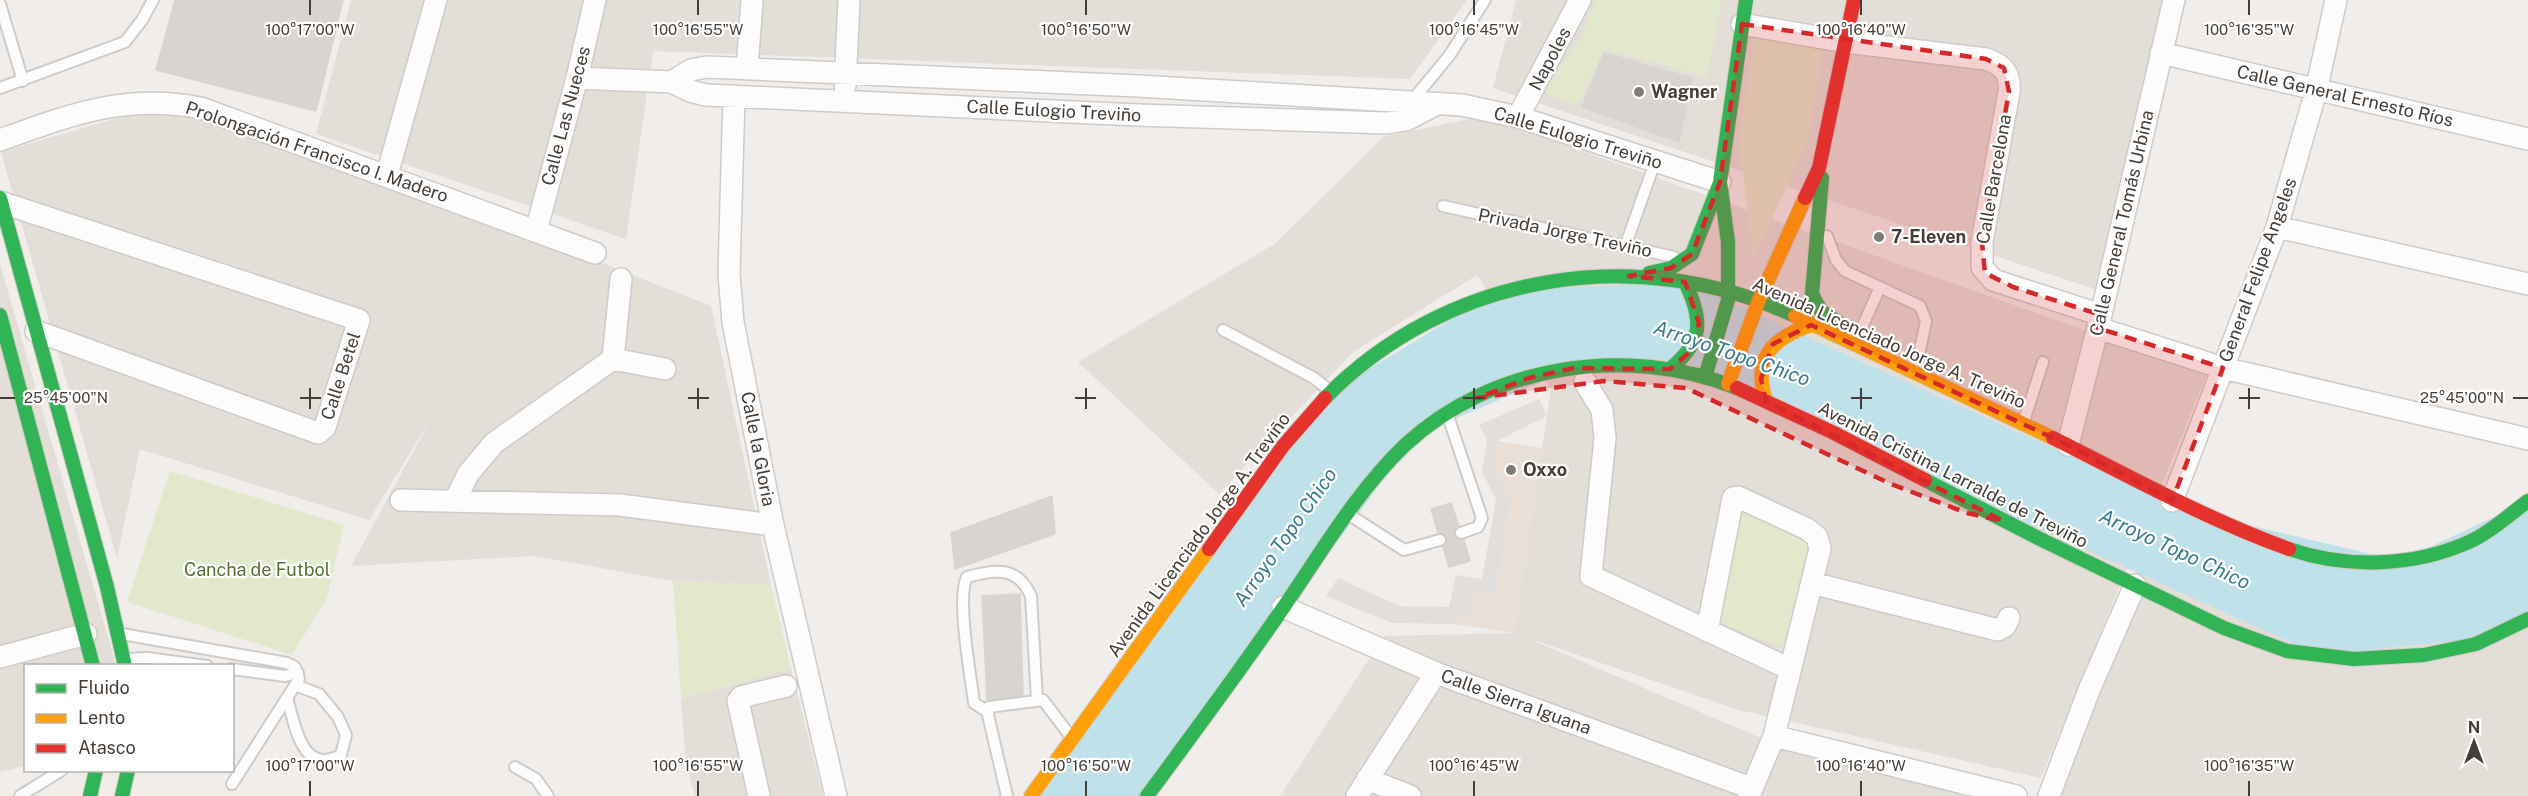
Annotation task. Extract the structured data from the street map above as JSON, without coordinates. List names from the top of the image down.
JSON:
{
  "streets": {
    "main road": ["Avenida Licenciado Jorge A. Treviño", "Avenida Cristina Larralde de Treviño"],
    "street": [
      "Napoles",
      "Calle General Ernesto Ríos",
      "Calle Eulogio Treviño",
      "Calle Las Nueces",
      "Prolongación Francisco I. Madero",
      "Calle Barcelona",
      "Calle General Tomás Urbina",
      "General Felipe Angeles",
      "Calle Betel",
      "Calle la Gloria",
      "Calle Sierra Iguana"
    ],
    "lane": ["Privada Jorge Treviño"]
  },
  "crossings": [
    ["Napoles", "Calle Eulogio Treviño"],
    ["Calle General Ernesto Ríos", "Calle General Tomás Urbina"],
    ["Calle General Ernesto Ríos", "General Felipe Angeles"],
    ["Calle Eulogio Treviño", "Calle Las Nueces"],
    ["Calle Eulogio Treviño", "Calle la Gloria"],
    ["Calle Las Nueces", "Prolongación Francisco I. Madero"],
    ["Calle Barcelona", "Calle General Tomás Urbina"],
    ["Calle Barcelona", "General Felipe Angeles"],
    ["Calle General Tomás Urbina", "Avenida Licenciado Jorge A. Treviño"],
    ["General Felipe Angeles", "Avenida Licenciado Jorge A. Treviño"],
    ["Avenida Cristina Larralde de Treviño", "Calle Sierra Iguana"]
  ],
  "water": ["Arroyo Topo Chico"],
  "parks": ["Cancha de Futbol"],
  "places": ["Wagner", "7-Eleven", "Oxxo"],
  "legend": ["Fluido", "Lento", "Atasco"],
  "north": "top",
  "coordinates": [
    "100°17'00\"W",
    "100°16'55\"W",
    "100°16'50\"W",
    "100°16'45\"W",
    "100°16'40\"W",
    "100°16'35\"W",
    "25°45'00\"N"
  ]
}
